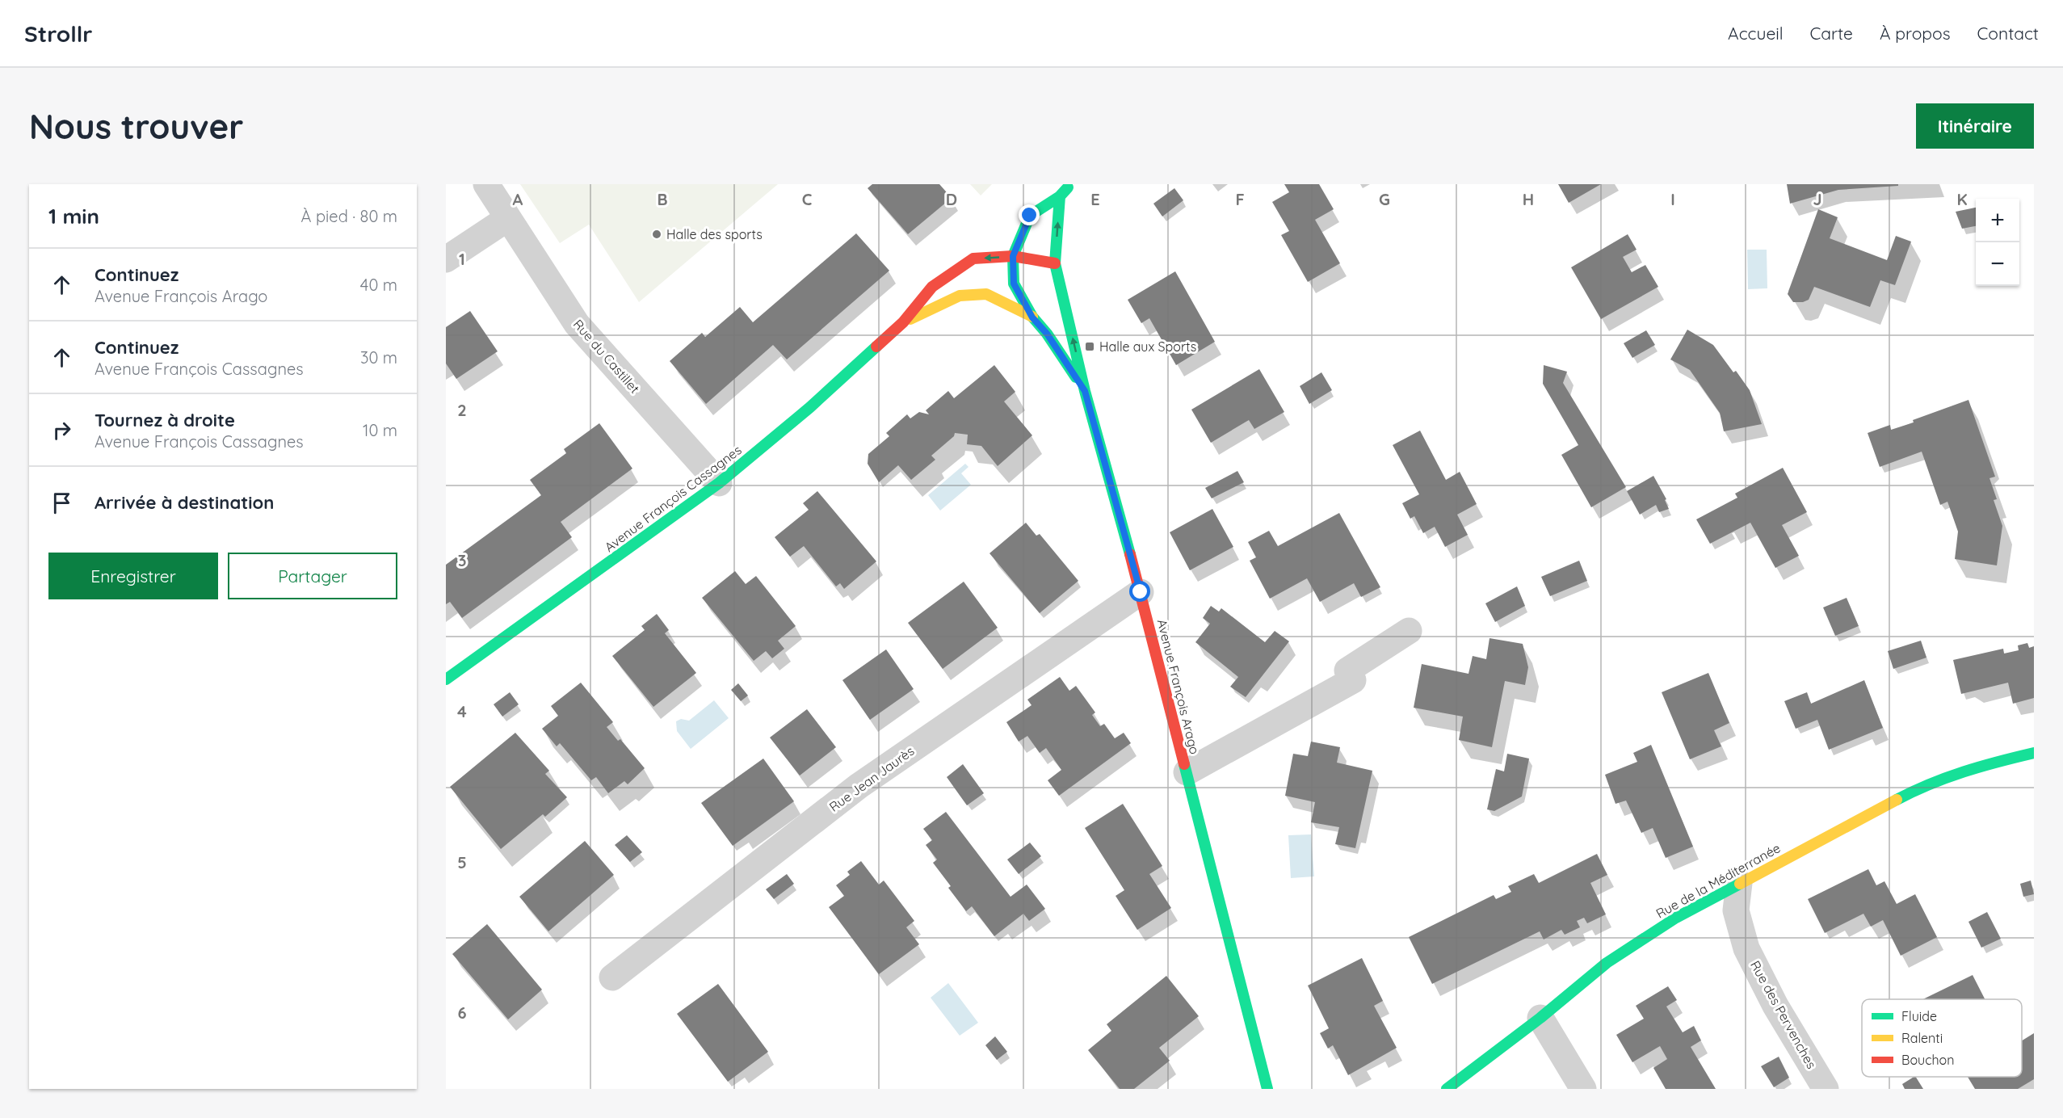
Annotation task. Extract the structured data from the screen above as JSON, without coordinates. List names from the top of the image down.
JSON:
{
  "streets": {
    "main road": ["Avenue François Cassagnes", "Avenue François Arago", "Rue de la Méditerranée"],
    "street": ["Rue du Castillet", "Rue Jean Jaurès", "Rue des Pervenches"]
  },
  "crossings": [
    ["Rue du Castillet", "Avenue François Cassagnes"],
    ["Avenue François Cassagnes", "Avenue François Arago"],
    ["Avenue François Arago", "Rue Jean Jaurès"],
    ["Rue de la Méditerranée", "Rue des Pervenches"]
  ],
  "places": {
    "other": ["Halle des sports"],
    "transit": ["Halle aux Sports"]
  },
  "legend": ["Fluide", "Ralenti", "Bouchon"],
  "page": {
    "header": "Strollr",
    "nav": [
      "Accueil",
      "Carte",
      "À propos",
      "Contact"
    ],
    "buttons": [
      "Itinéraire",
      ["Enregistrer", "Partager"]
    ],
    "title": "Nous trouver",
    "heading": ["1 min", "À pied · 80 m"],
    "map_buttons": ["+", "−"],
    "list": [
      ["Continuez", "Avenue François Arago", "40 m"],
      ["Continuez", "Avenue François Cassagnes", "30 m"],
      ["Tournez à droite", "Avenue François Cassagnes", "10 m"],
      "Arrivée à destination"
    ]
  },
  "grid": {
    "columns": [
      "A",
      "B",
      "C",
      "D",
      "E",
      "F",
      "G",
      "H",
      "I",
      "J",
      "K"
    ],
    "rows": [
      "1",
      "2",
      "3",
      "4",
      "5",
      "6"
    ]
  }
}
